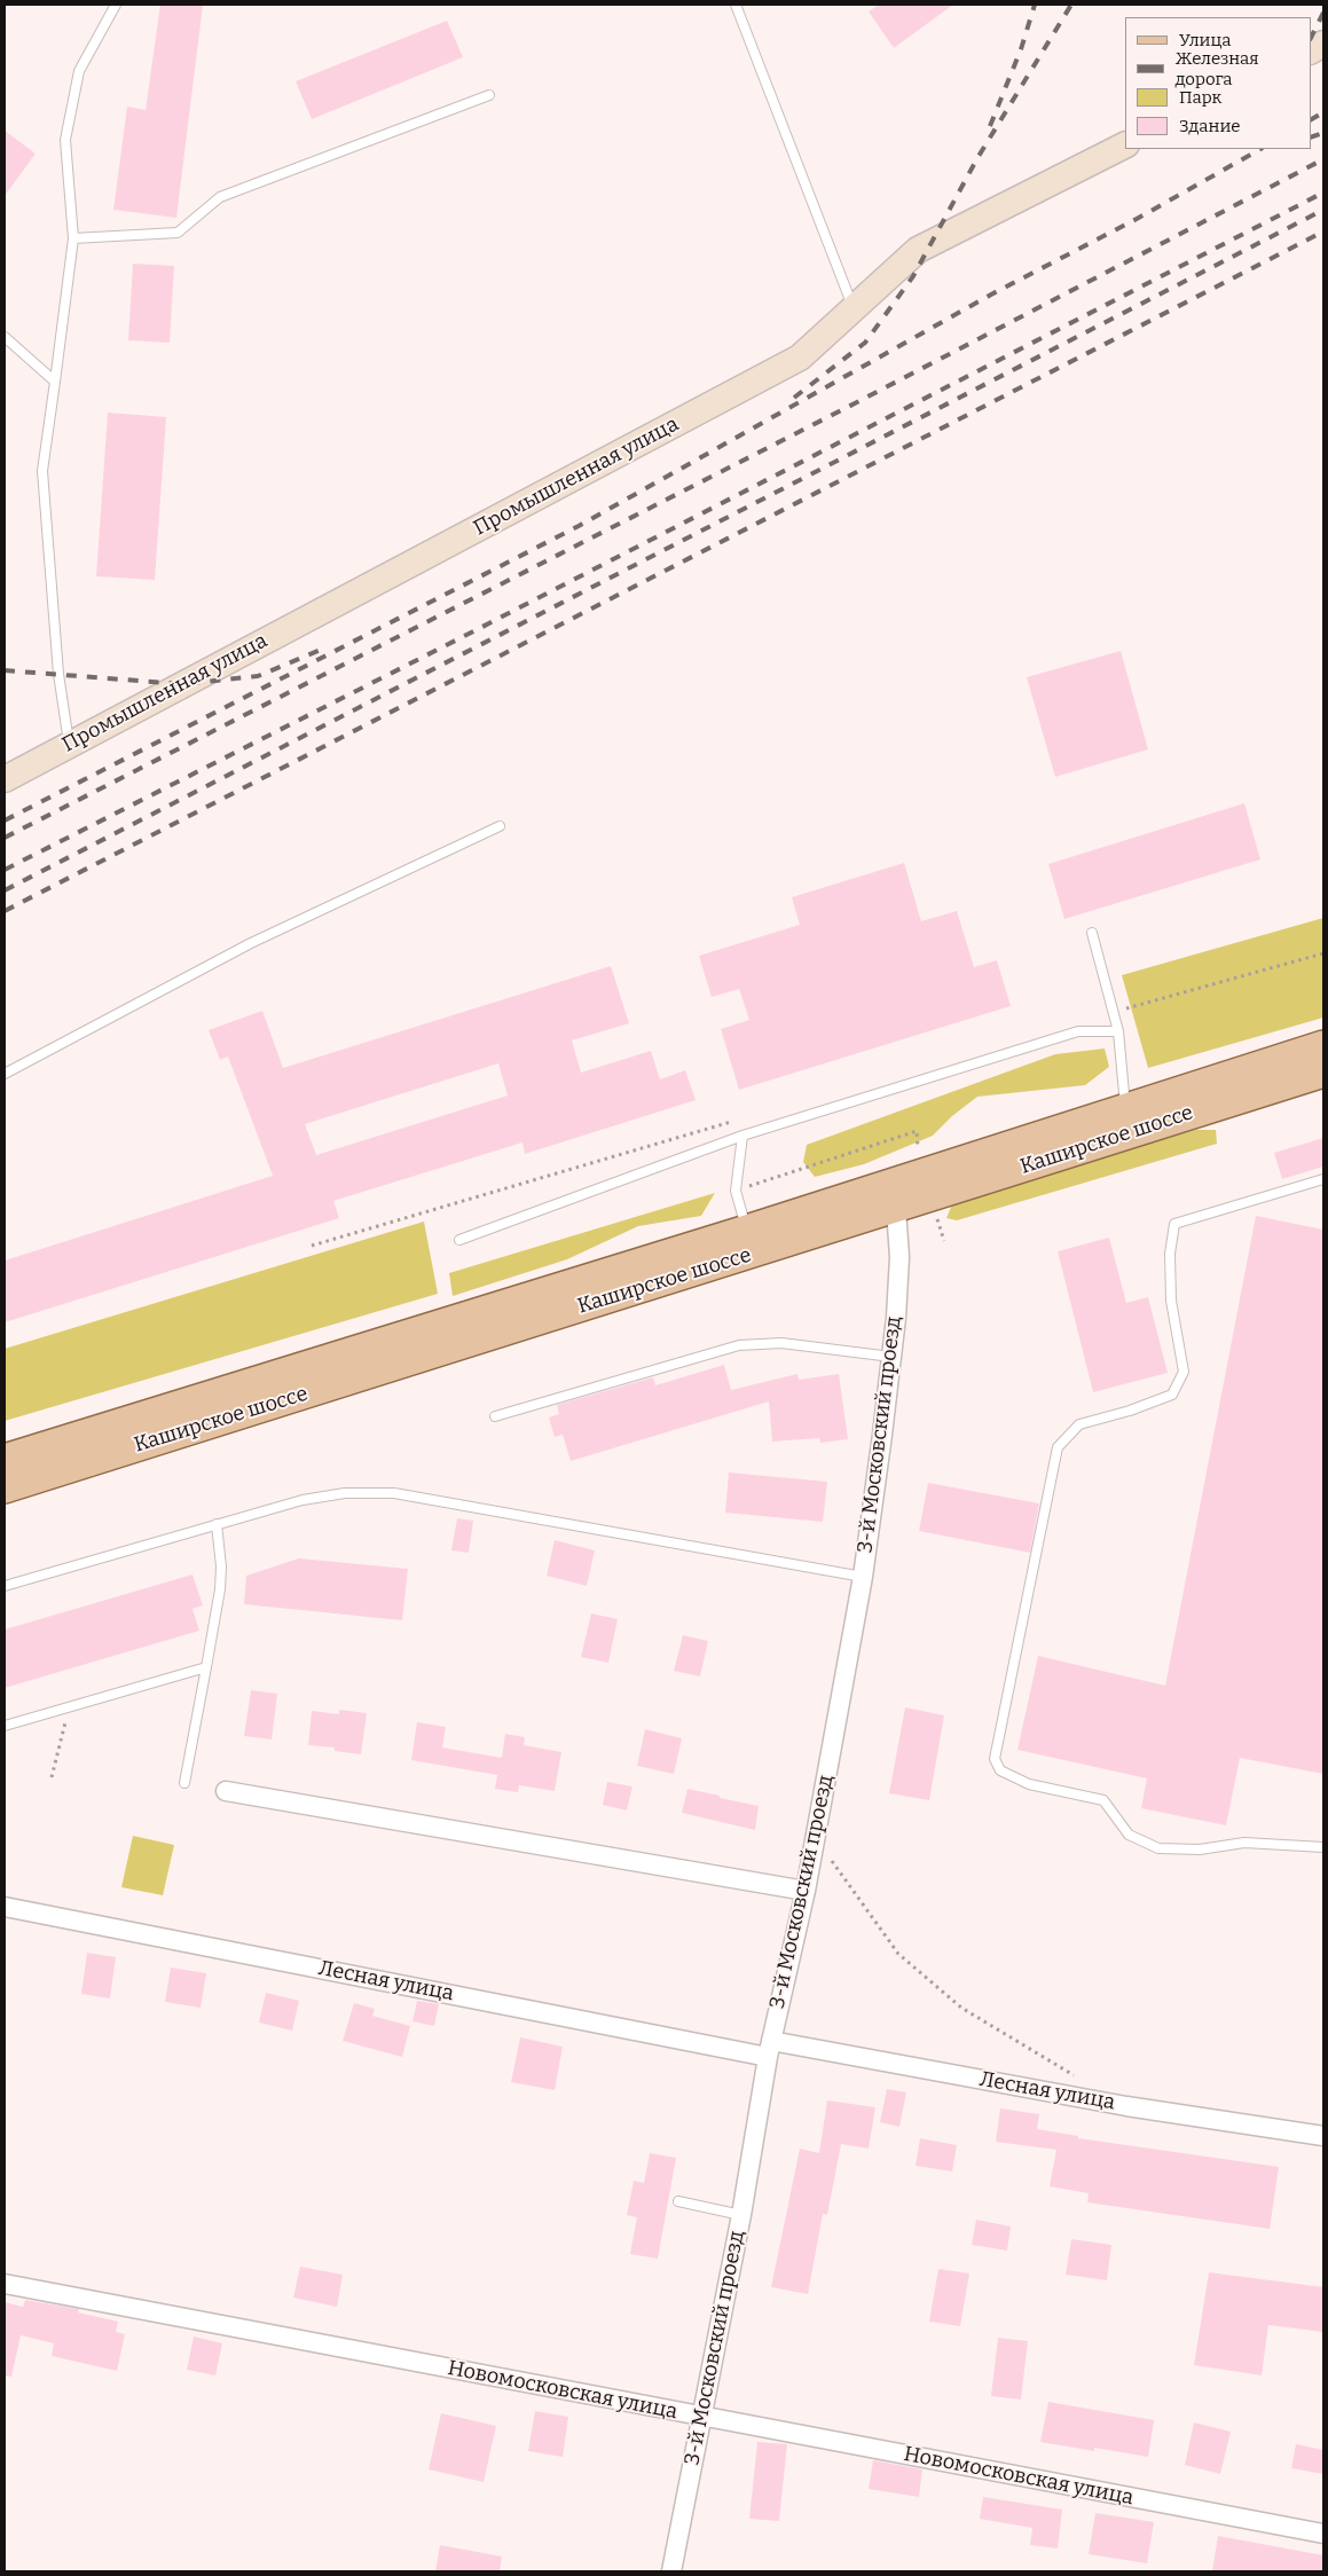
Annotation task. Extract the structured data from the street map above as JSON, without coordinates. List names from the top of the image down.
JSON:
{
  "streets": {
    "main road": ["Каширское шоссе"],
    "street": [
      "Промышленная улица",
      "3-й Московский проезд",
      "Лесная улица",
      "Новомосковская улица"
    ]
  },
  "crossings": [
    ["Каширское шоссе", "3-й Московский проезд"],
    ["3-й Московский проезд", "Лесная улица"],
    ["3-й Московский проезд", "Новомосковская улица"]
  ],
  "legend": [
    "Улица",
    "Железная дорога",
    "Парк",
    "Здание"
  ]
}
